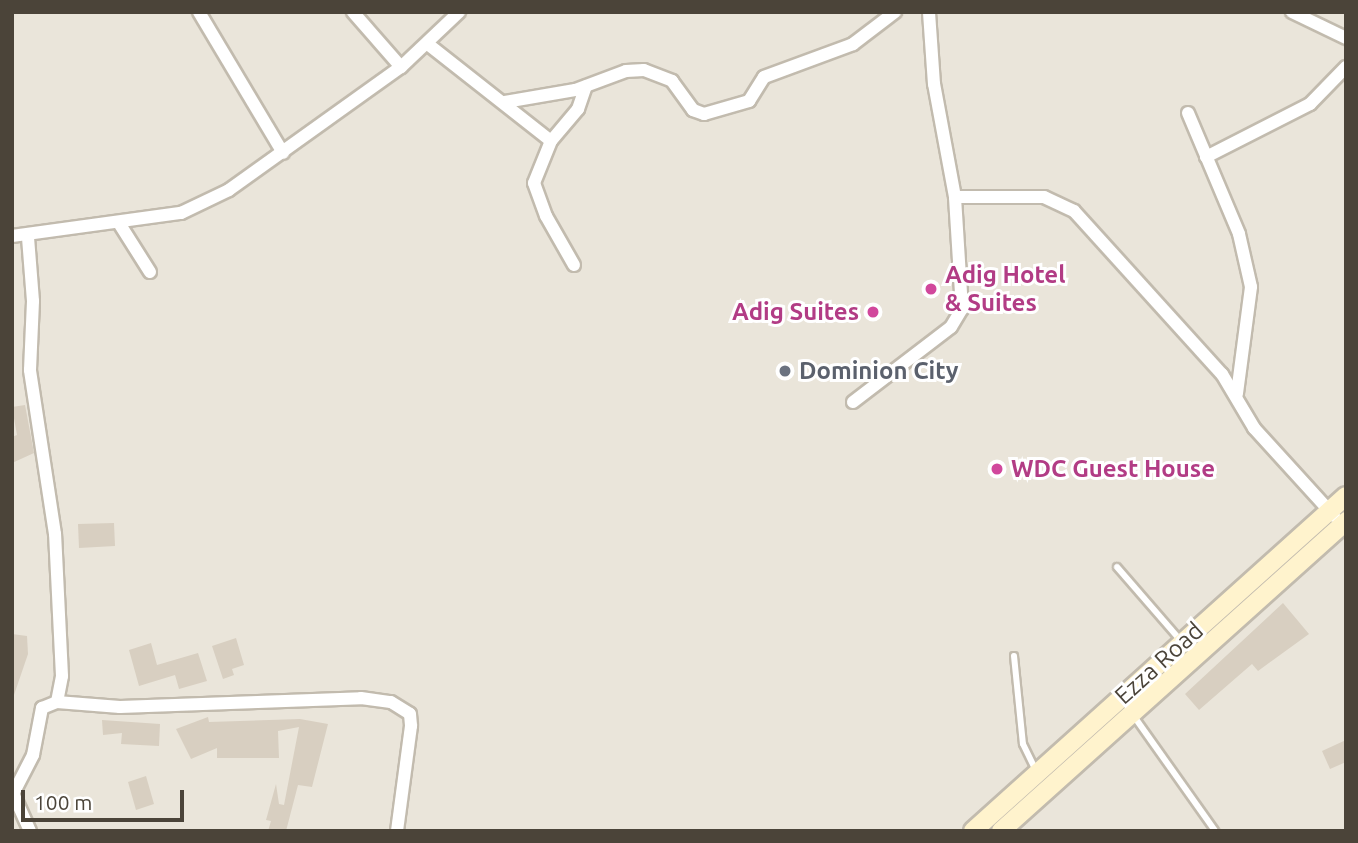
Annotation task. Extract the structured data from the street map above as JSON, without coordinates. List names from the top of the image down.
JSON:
{
  "streets": {
    "main road": ["Ezza Road"]
  },
  "places": [
    "Adig Hotel & Suites",
    "Adig Suites",
    "Dominion City",
    "WDC Guest House"
  ],
  "scale_bar": "100 m"
}
